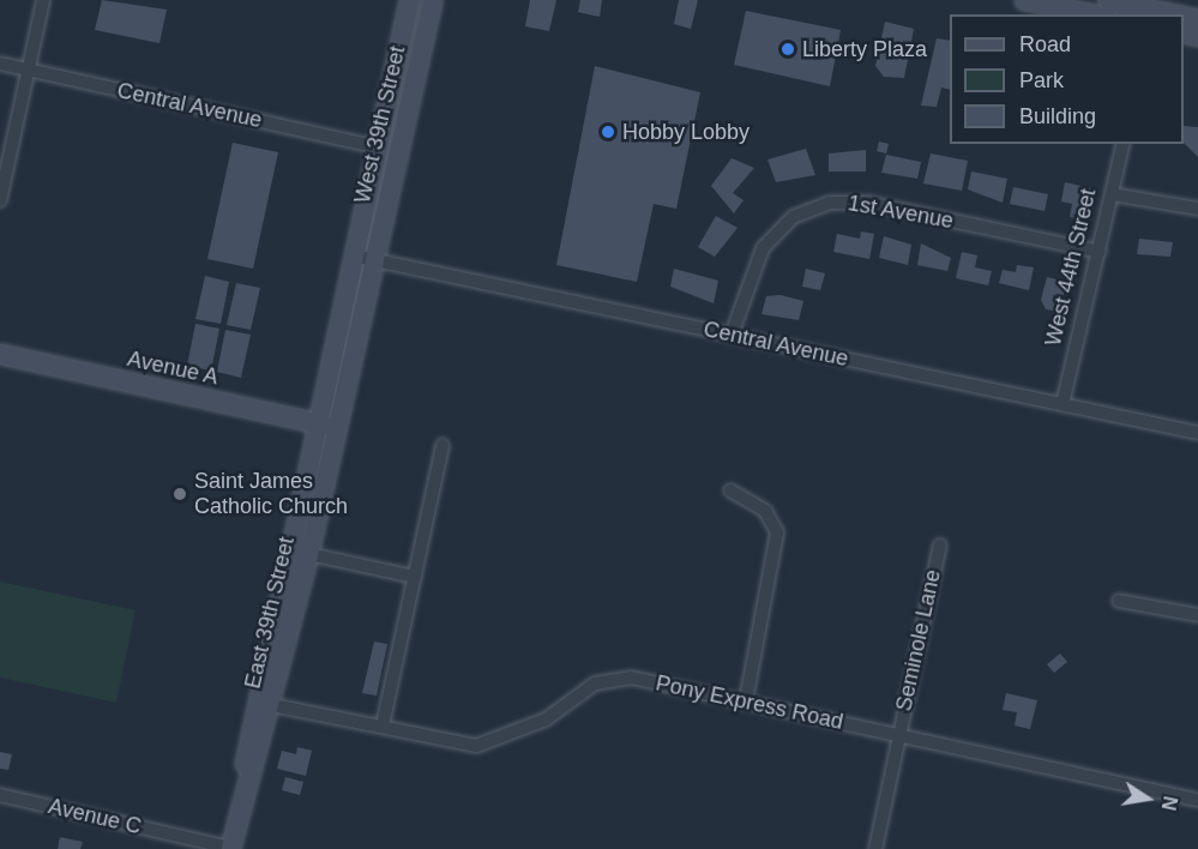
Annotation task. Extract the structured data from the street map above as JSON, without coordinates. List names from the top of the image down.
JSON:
{
  "streets": {
    "main road": ["West 39th Street", "Avenue A", "East 39th Street"],
    "street": [
      "Central Avenue",
      "1st Avenue",
      "West 44th Street",
      "Seminole Lane",
      "Pony Express Road",
      "Avenue C"
    ]
  },
  "crossings": [
    ["Central Avenue", "West 39th Street"],
    ["Central Avenue", "1st Avenue"],
    ["Central Avenue", "West 44th Street"],
    ["Central Avenue", "East 39th Street"],
    ["West 39th Street", "East 39th Street"],
    ["1st Avenue", "West 44th Street"],
    ["Avenue A", "East 39th Street"],
    ["East 39th Street", "Pony Express Road"],
    ["East 39th Street", "Avenue C"],
    ["Seminole Lane", "Pony Express Road"]
  ],
  "places": ["Liberty Plaza", "Hobby Lobby", "Saint James Catholic Church"],
  "legend": ["Road", "Park", "Building"],
  "north": "right"
}
